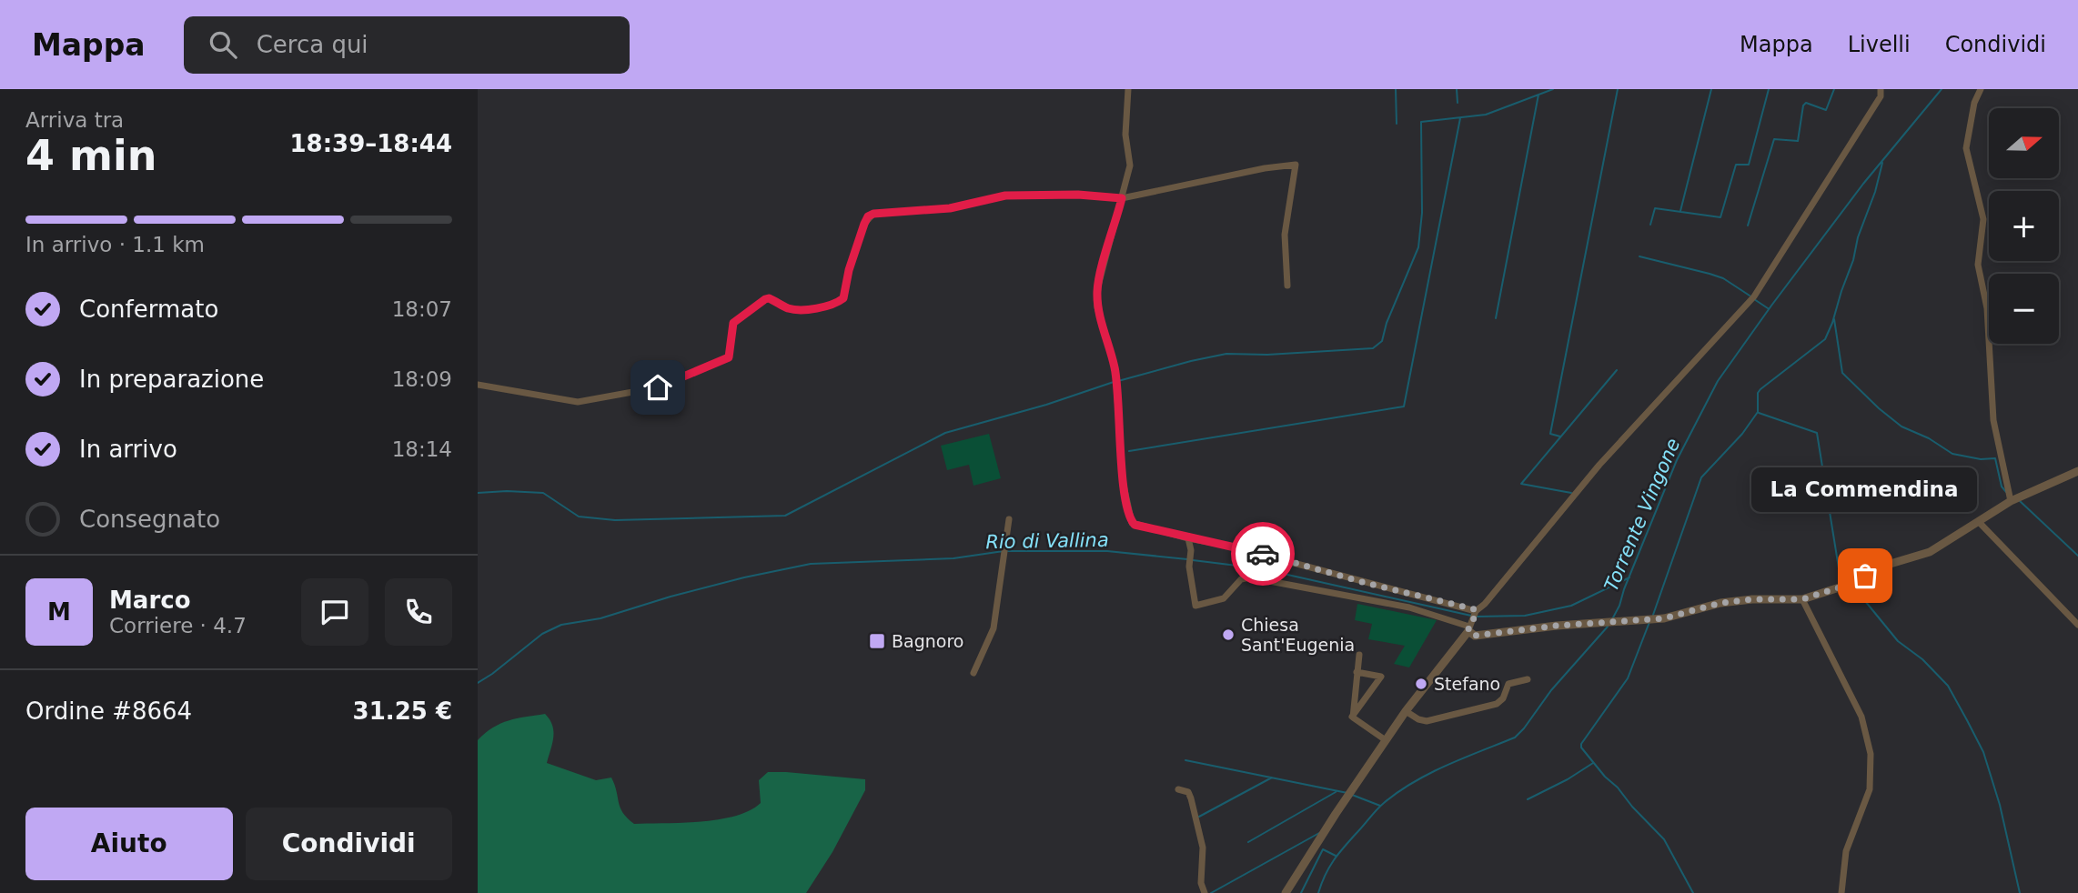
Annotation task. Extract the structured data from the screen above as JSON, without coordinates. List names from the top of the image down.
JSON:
{
  "water": ["Torrente Vingone", "Rio di Vallina"],
  "places": {
    "other": ["La Commendina", "Chiesa Sant'Eugenia", "Stefano"],
    "transit": ["Bagnoro"]
  },
  "north": "right",
  "page": {
    "header": "Mappa",
    "search": "Cerca qui",
    "nav": ["Mappa", "Livelli", "Condividi"],
    "heading": ["4 min", "Arriva tra", "18:39–18:44"],
    "panel": [
      "Marco",
      "Corriere · 4.7",
      "Ordine #8664",
      "31.25 €"
    ],
    "map_buttons": ["+", "−"],
    "bar": "In arrivo · 1.1 km",
    "list": [
      ["Confermato", "18:07"],
      ["In preparazione", "18:09"],
      ["In arrivo", "18:14"],
      "Consegnato"
    ],
    "bubble": "La Commendina",
    "round": "M",
    "buttons": ["Aiuto", "Condividi"]
  }
}
